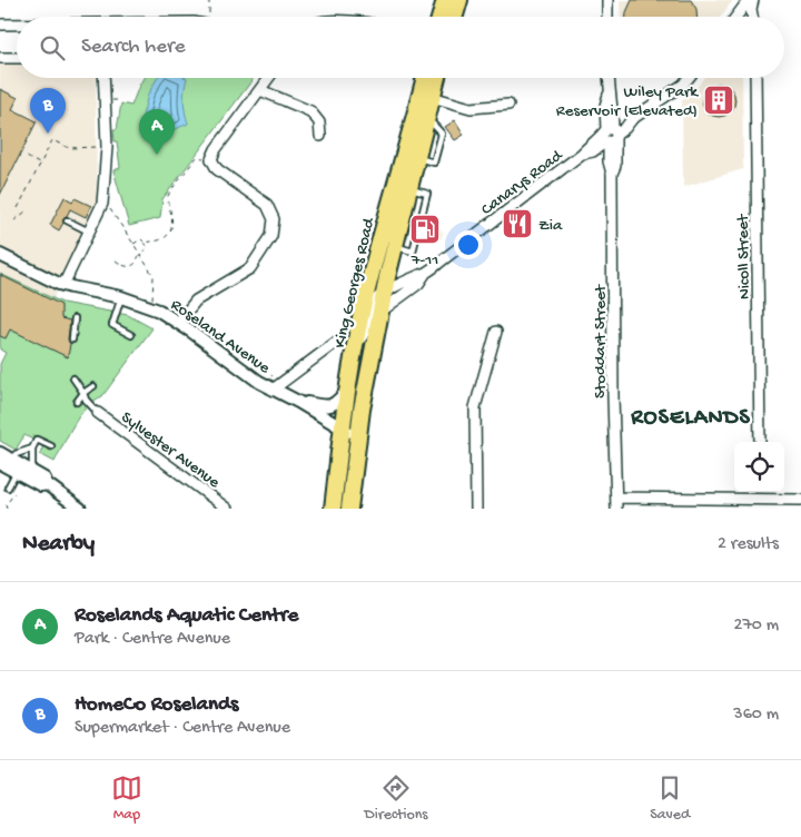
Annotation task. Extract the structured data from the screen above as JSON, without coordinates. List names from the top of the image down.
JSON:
{
  "streets": {
    "highway": ["King Georges Road"],
    "street": [
      "Canarys Road",
      "Nicoll Street",
      "Roseland Avenue",
      "Stoddart Street",
      "Sylvester Avenue"
    ]
  },
  "crossings": [
    ["Canarys Road", "King Georges Road"],
    ["Canarys Road", "Stoddart Street"],
    ["King Georges Road", "Roseland Avenue"]
  ],
  "districts": ["ROSELANDS"],
  "places": {
    "building": ["Wiley Park Reservoir (Elevated)"],
    "restaurant": ["Zia"],
    "fuel station": ["7-11"]
  },
  "page": {
    "search": "Search here",
    "pins": ["B", "A"],
    "heading": ["Nearby", "2 results"],
    "list": [
      {
        "mark": "A",
        "name": "Roselands Aquatic Centre",
        "note": "Park · Centre Avenue",
        "value": "270 m"
      },
      {
        "mark": "B",
        "name": "HomeCo Roselands",
        "note": "Supermarket · Centre Avenue",
        "value": "360 m"
      }
    ],
    "nav": ["Map", "Directions", "Saved"]
  }
}
